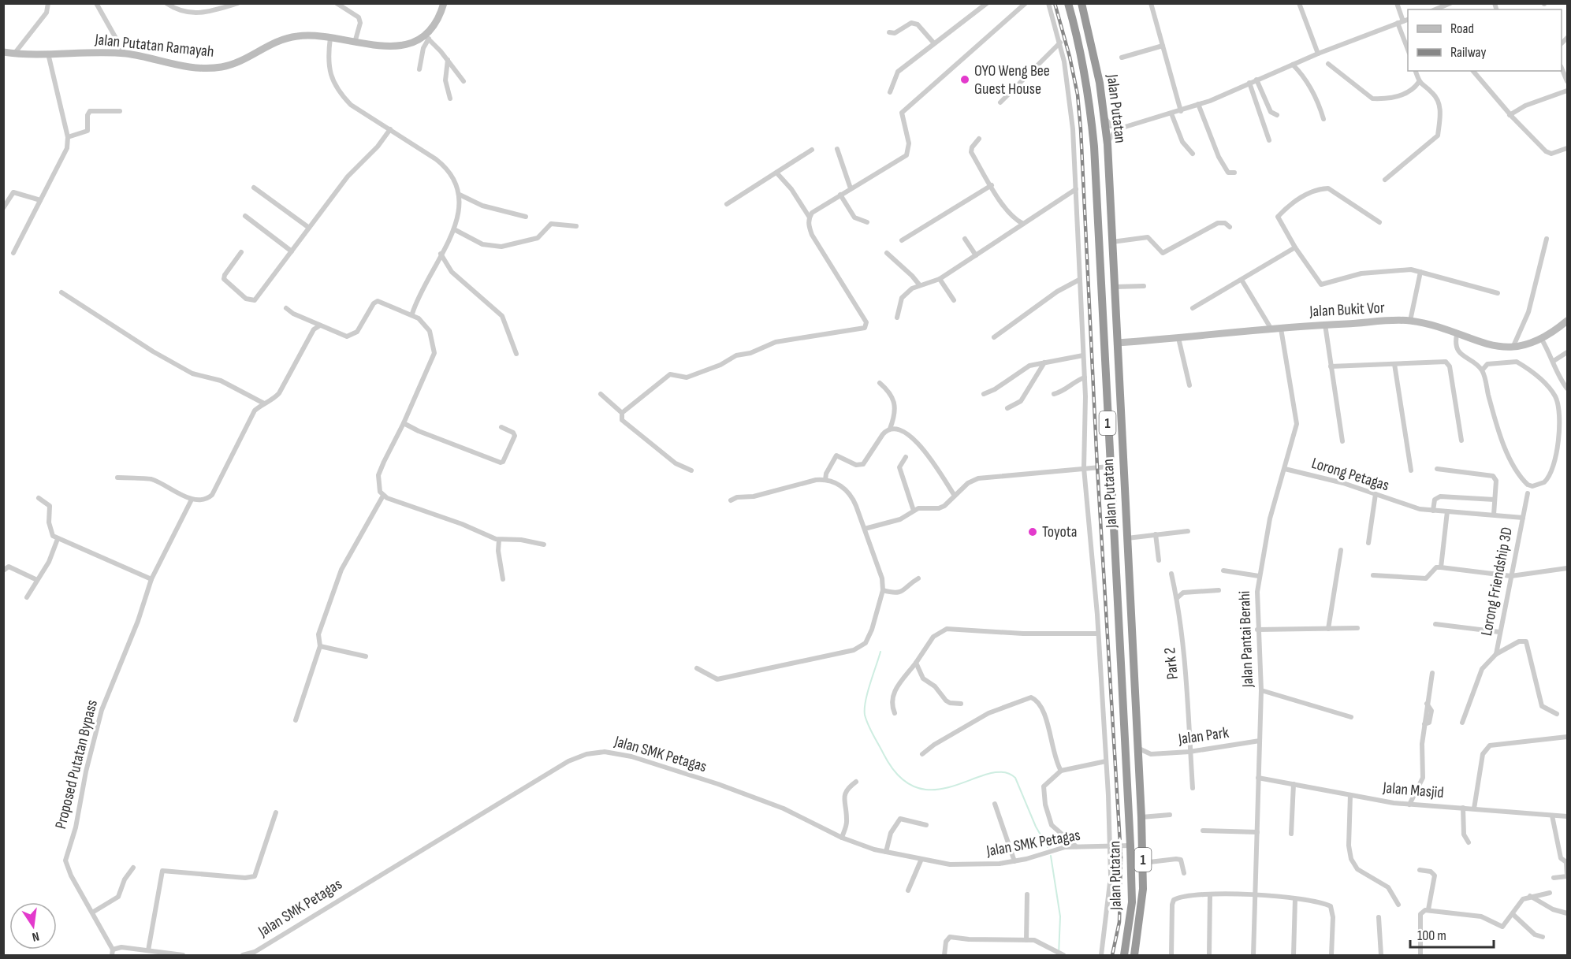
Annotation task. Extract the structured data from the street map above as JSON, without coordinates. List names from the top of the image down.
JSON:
{
  "streets": {
    "highway": ["Jalan Putatan", "1"],
    "main road": ["Jalan Putatan Ramayah", "Jalan Bukit Vor"],
    "street": [
      "Lorong Petagas",
      "Lorong Friendship 3D",
      "Jalan Pantai Berahi",
      "Park 2",
      "Jalan Park",
      "Jalan SMK Petagas",
      "Proposed Putatan Bypass",
      "Jalan Masjid"
    ]
  },
  "crossings": [
    ["Jalan Putatan", "Jalan Bukit Vor"],
    ["Jalan Putatan", "Jalan Park"],
    ["Jalan Putatan", "Jalan SMK Petagas"],
    ["Jalan Bukit Vor", "Jalan Pantai Berahi"],
    ["Lorong Petagas", "Lorong Friendship 3D"],
    ["Lorong Petagas", "Jalan Pantai Berahi"],
    ["Jalan Pantai Berahi", "Jalan Park"],
    ["Jalan Pantai Berahi", "Jalan Masjid"],
    ["Park 2", "Jalan Park"]
  ],
  "places": ["OYO Weng Bee Guest House", "Toyota"],
  "legend": ["Road", "Railway"],
  "scale_bar": "100 m",
  "north": "bottom"
}
